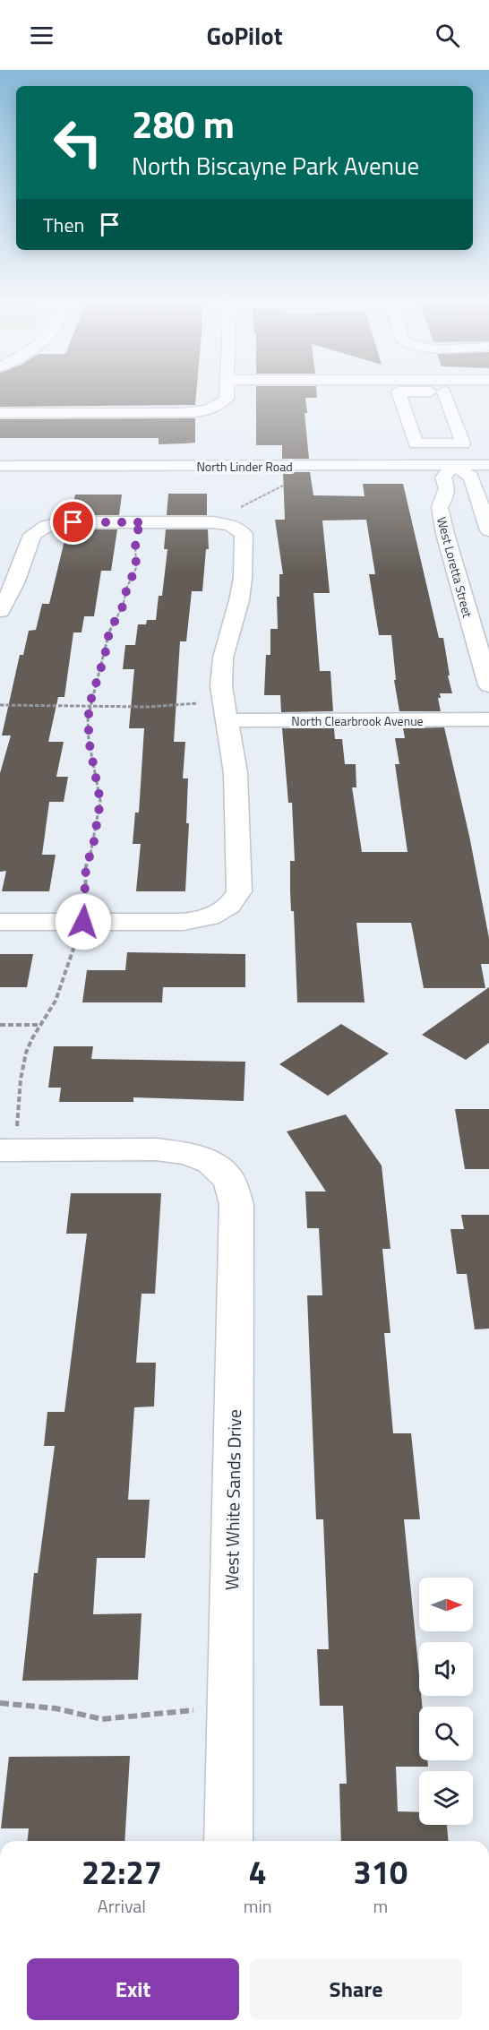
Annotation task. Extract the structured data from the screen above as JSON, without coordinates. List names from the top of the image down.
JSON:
{
  "streets": {
    "street": [
      "North Linder Road",
      "West Loretta Street",
      "North Clearbrook Avenue",
      "West White Sands Drive"
    ]
  },
  "crossings": [
    ["North Linder Road", "West Loretta Street"]
  ],
  "north": "right",
  "page": {
    "header": "GoPilot",
    "turn": ["280 m", "North Biscayne Park Avenue"],
    "then": "Then",
    "eta": [
      "22:27",
      "Arrival",
      "4",
      "min",
      "310",
      "m"
    ],
    "buttons": ["Exit", "Share"]
  }
}
